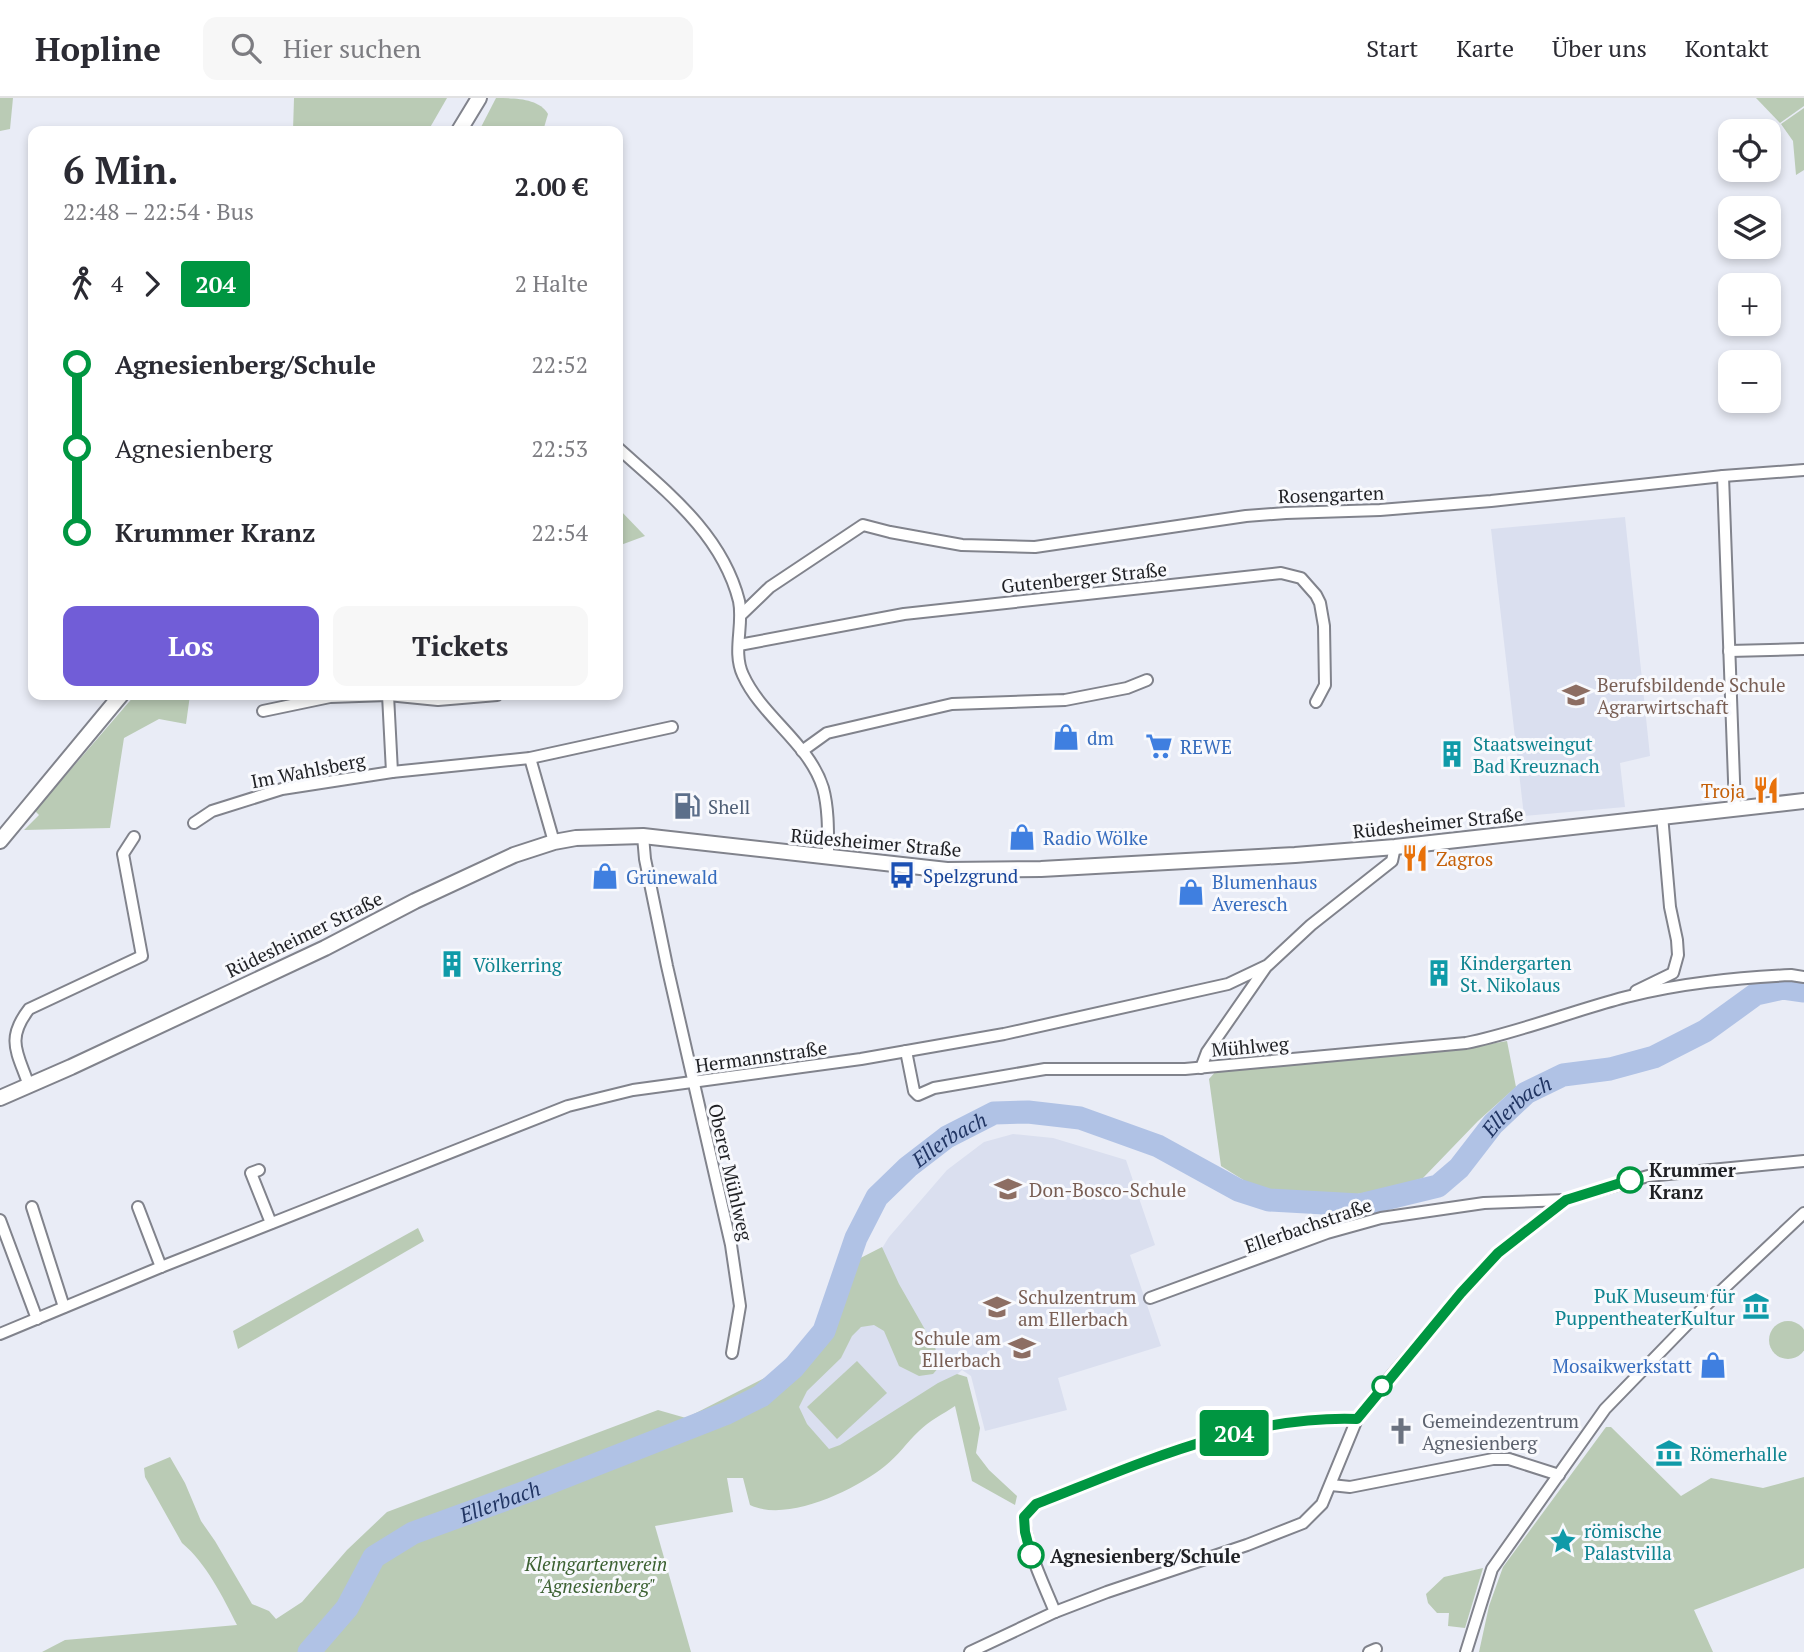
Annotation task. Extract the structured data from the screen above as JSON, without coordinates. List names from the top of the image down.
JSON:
{
  "streets": {
    "street": [
      "Rosengarten",
      "Gutenberger Straße",
      "Im Wahlsberg",
      "Rüdesheimer Straße",
      "Mühlweg",
      "Hermannstraße",
      "Oberer Mühlweg",
      "Ellerbachstraße"
    ]
  },
  "crossings": [
    ["Rüdesheimer Straße", "Mühlweg"],
    ["Rüdesheimer Straße", "Hermannstraße"],
    ["Rüdesheimer Straße", "Oberer Mühlweg"],
    ["Mühlweg", "Hermannstraße"],
    ["Hermannstraße", "Oberer Mühlweg"]
  ],
  "water": ["Ellerbach"],
  "parks": ["Kleingartenverein \"Agnesienberg\""],
  "places": {
    "school or university": [
      "Berufsbildende Schule Agrarwirtschaft",
      "Don-Bosco-Schule",
      "Schulzentrum am Ellerbach",
      "Schule am Ellerbach"
    ],
    "shop": [
      "dm",
      "Radio Wölke",
      "Grünewald",
      "Blumenhaus Averesch",
      "Mosaikwerkstatt"
    ],
    "supermarket": ["REWE"],
    "building": ["Staatsweingut Bad Kreuznach", "Völkerring", "Kindergarten St. Nikolaus"],
    "restaurant": ["Troja", "Zagros"],
    "fuel station": ["Shell"],
    "bus stop": ["Spelzgrund"],
    "other": ["Krummer Kranz", "Agnesienberg/Schule"],
    "museum": ["PuK Museum für PuppentheaterKultur", "Römerhalle"],
    "church": ["Gemeindezentrum Agnesienberg"],
    "place": ["römische Palastvilla"]
  },
  "lines": ["bus line 204"],
  "page": {
    "header": "Hopline",
    "search": "Hier suchen",
    "nav": [
      "Start",
      "Karte",
      "Über uns",
      "Kontakt"
    ],
    "on_map": "204",
    "map_buttons": ["+", "−"],
    "heading": ["6 Min.", "22:48 – 22:54 · Bus", "2.00 €"],
    "legs": ["4", "204", "2 Halte"],
    "list": [
      {
        "name": "Agnesienberg/Schule",
        "value": "22:52"
      },
      {
        "name": "Agnesienberg",
        "value": "22:53"
      },
      {
        "name": "Krummer Kranz",
        "value": "22:54"
      }
    ],
    "buttons": ["Los", "Tickets"]
  }
}
